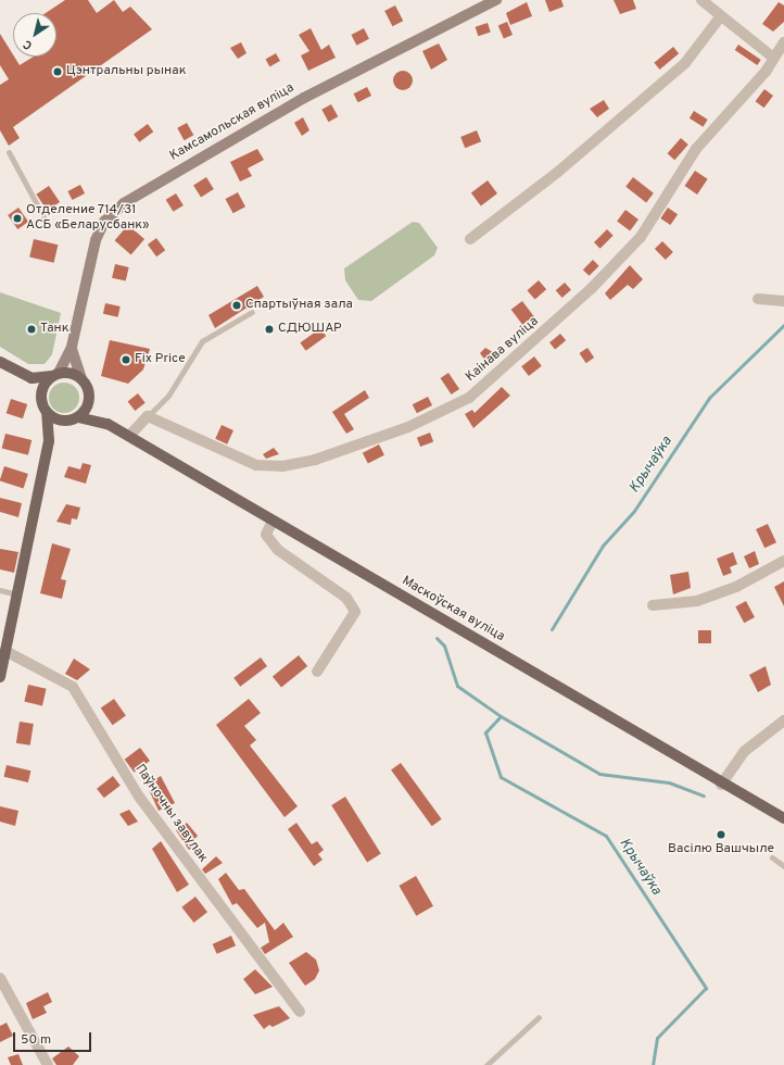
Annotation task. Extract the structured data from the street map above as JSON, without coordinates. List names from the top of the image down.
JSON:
{
  "streets": {
    "main road": ["Камсамольская вуліца", "Маскоўская вуліца"],
    "street": ["Каінава вуліца", "Паўночны завулак"]
  },
  "crossings": [
    ["Камсамольская вуліца", "Маскоўская вуліца"]
  ],
  "water": ["Крычаўка"],
  "places": [
    "Цэнтральны рынак",
    "Отделение 714/31 АСБ «Беларусбанк»",
    "Спартыўная зала",
    "Танк",
    "СДЮШАР",
    "Fix Price",
    "Васілю Вашчыле"
  ],
  "scale_bar": "50 m",
  "north": "bottom left"
}
